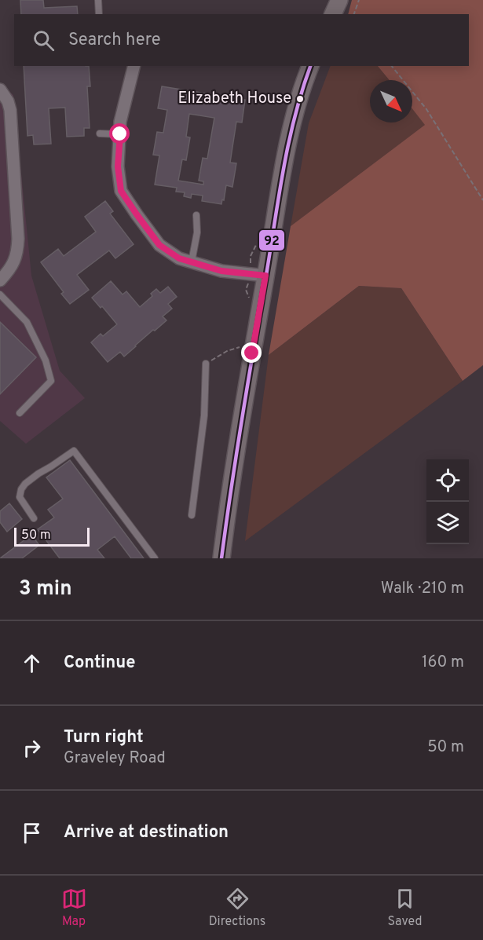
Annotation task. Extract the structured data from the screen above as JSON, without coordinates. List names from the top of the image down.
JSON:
{
  "places": ["Elizabeth House"],
  "lines": ["transit line 92"],
  "scale_bar": "50 m",
  "north": "bottom right",
  "page": {
    "search": "Search here",
    "scale": "50 m",
    "heading": ["3 min", "Walk · 210 m"],
    "list": [
      ["Continue", "160 m"],
      ["Turn right", "Graveley Road", "50 m"],
      "Arrive at destination"
    ],
    "nav": ["Map", "Directions", "Saved"]
  }
}
